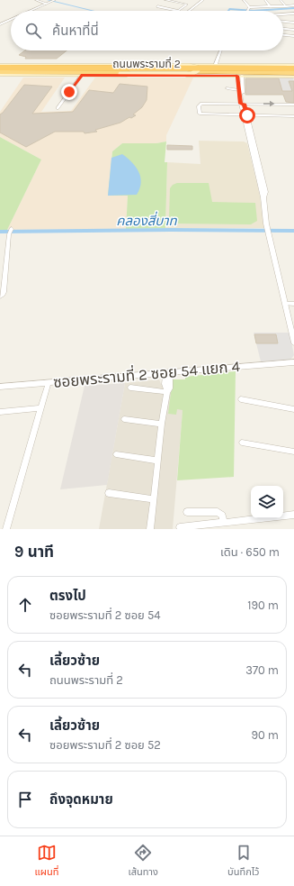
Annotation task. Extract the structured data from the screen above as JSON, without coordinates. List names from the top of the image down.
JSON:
{
  "streets": {
    "main road": ["ถนนพระรามที่ 2"],
    "street": ["ซอยพระรามที่ 2 ซอย 54 แยก 4"]
  },
  "water": ["คลองสี่บาท"],
  "page": {
    "search": "ค้นหาที่นี่",
    "heading": ["9 นาที", "เดิน · 650 m"],
    "list": [
      ["ตรงไป", "ซอยพระรามที่ 2 ซอย 54", "190 m"],
      ["เลี้ยวซ้าย", "ถนนพระรามที่ 2", "370 m"],
      ["เลี้ยวซ้าย", "ซอยพระรามที่ 2 ซอย 52", "90 m"],
      "ถึงจุดหมาย"
    ],
    "nav": ["แผนที่", "เส้นทาง", "บันทึกไว้"]
  }
}
